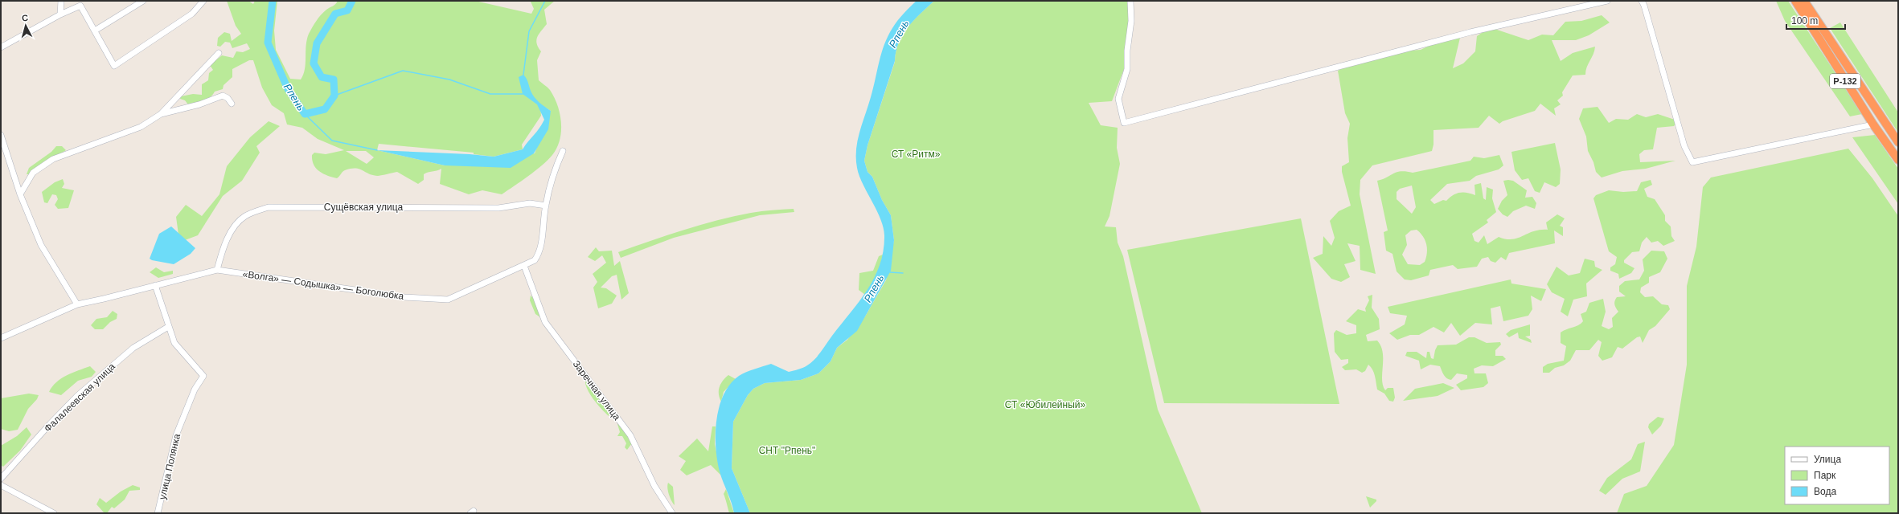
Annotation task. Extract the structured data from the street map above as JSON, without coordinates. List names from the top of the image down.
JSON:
{
  "streets": {
    "highway": ["Р-132"],
    "street": [
      "Сущёвская улица",
      "«Волга» — Содышка» — Боголюбка",
      "Заречная улица",
      "Фалалеевская улица",
      "улица Полянка"
    ]
  },
  "crossings": [
    ["Сущёвская улица", "«Волга» — Содышка» — Боголюбка"],
    ["«Волга» — Содышка» — Боголюбка", "Заречная улица"],
    ["«Волга» — Содышка» — Боголюбка", "улица Полянка"],
    ["Фалалеевская улица", "улица Полянка"]
  ],
  "water": ["Рпень"],
  "parks": ["СТ «Ритм»", "СТ «Юбилейный»", "СНТ \"Рпень\""],
  "legend": ["Улица", "Парк", "Вода"],
  "scale_bar": "100 m",
  "north": "top"
}
